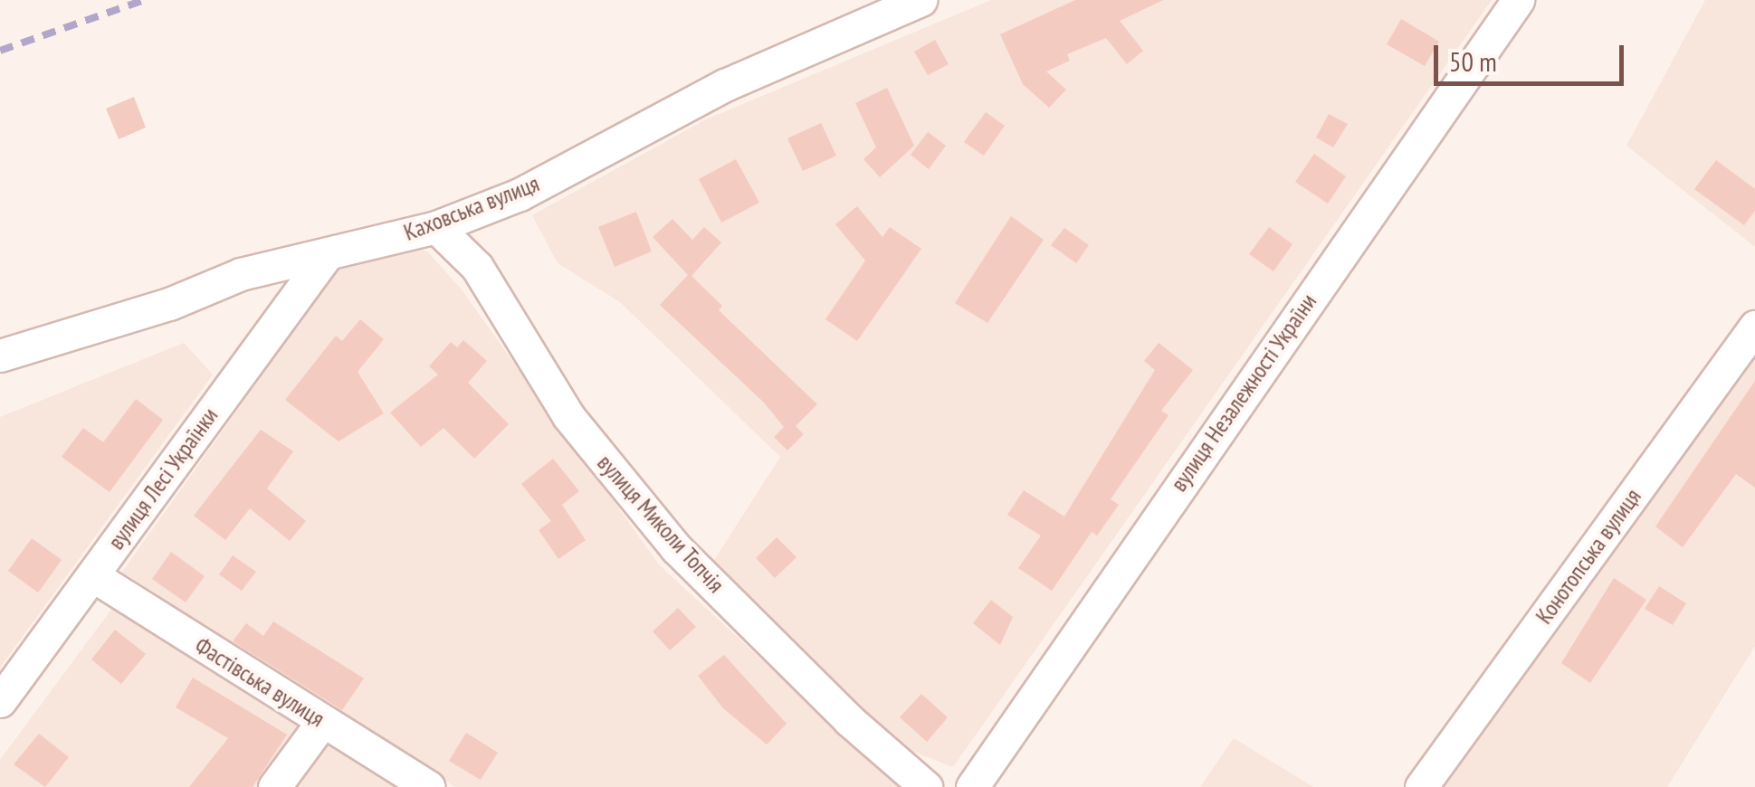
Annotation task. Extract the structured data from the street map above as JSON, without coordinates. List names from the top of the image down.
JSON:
{
  "streets": {
    "street": [
      "Каховська вулиця",
      "вулиця Незалежності України",
      "вулиця Лесі Українки",
      "вулиця Миколи Топчія",
      "Конотопська вулиця",
      "Фастівська вулиця"
    ]
  },
  "crossings": [
    ["Каховська вулиця", "вулиця Лесі Українки"],
    ["Каховська вулиця", "вулиця Миколи Топчія"],
    ["вулиця Лесі Українки", "Фастівська вулиця"]
  ],
  "scale_bar": "50 m"
}
